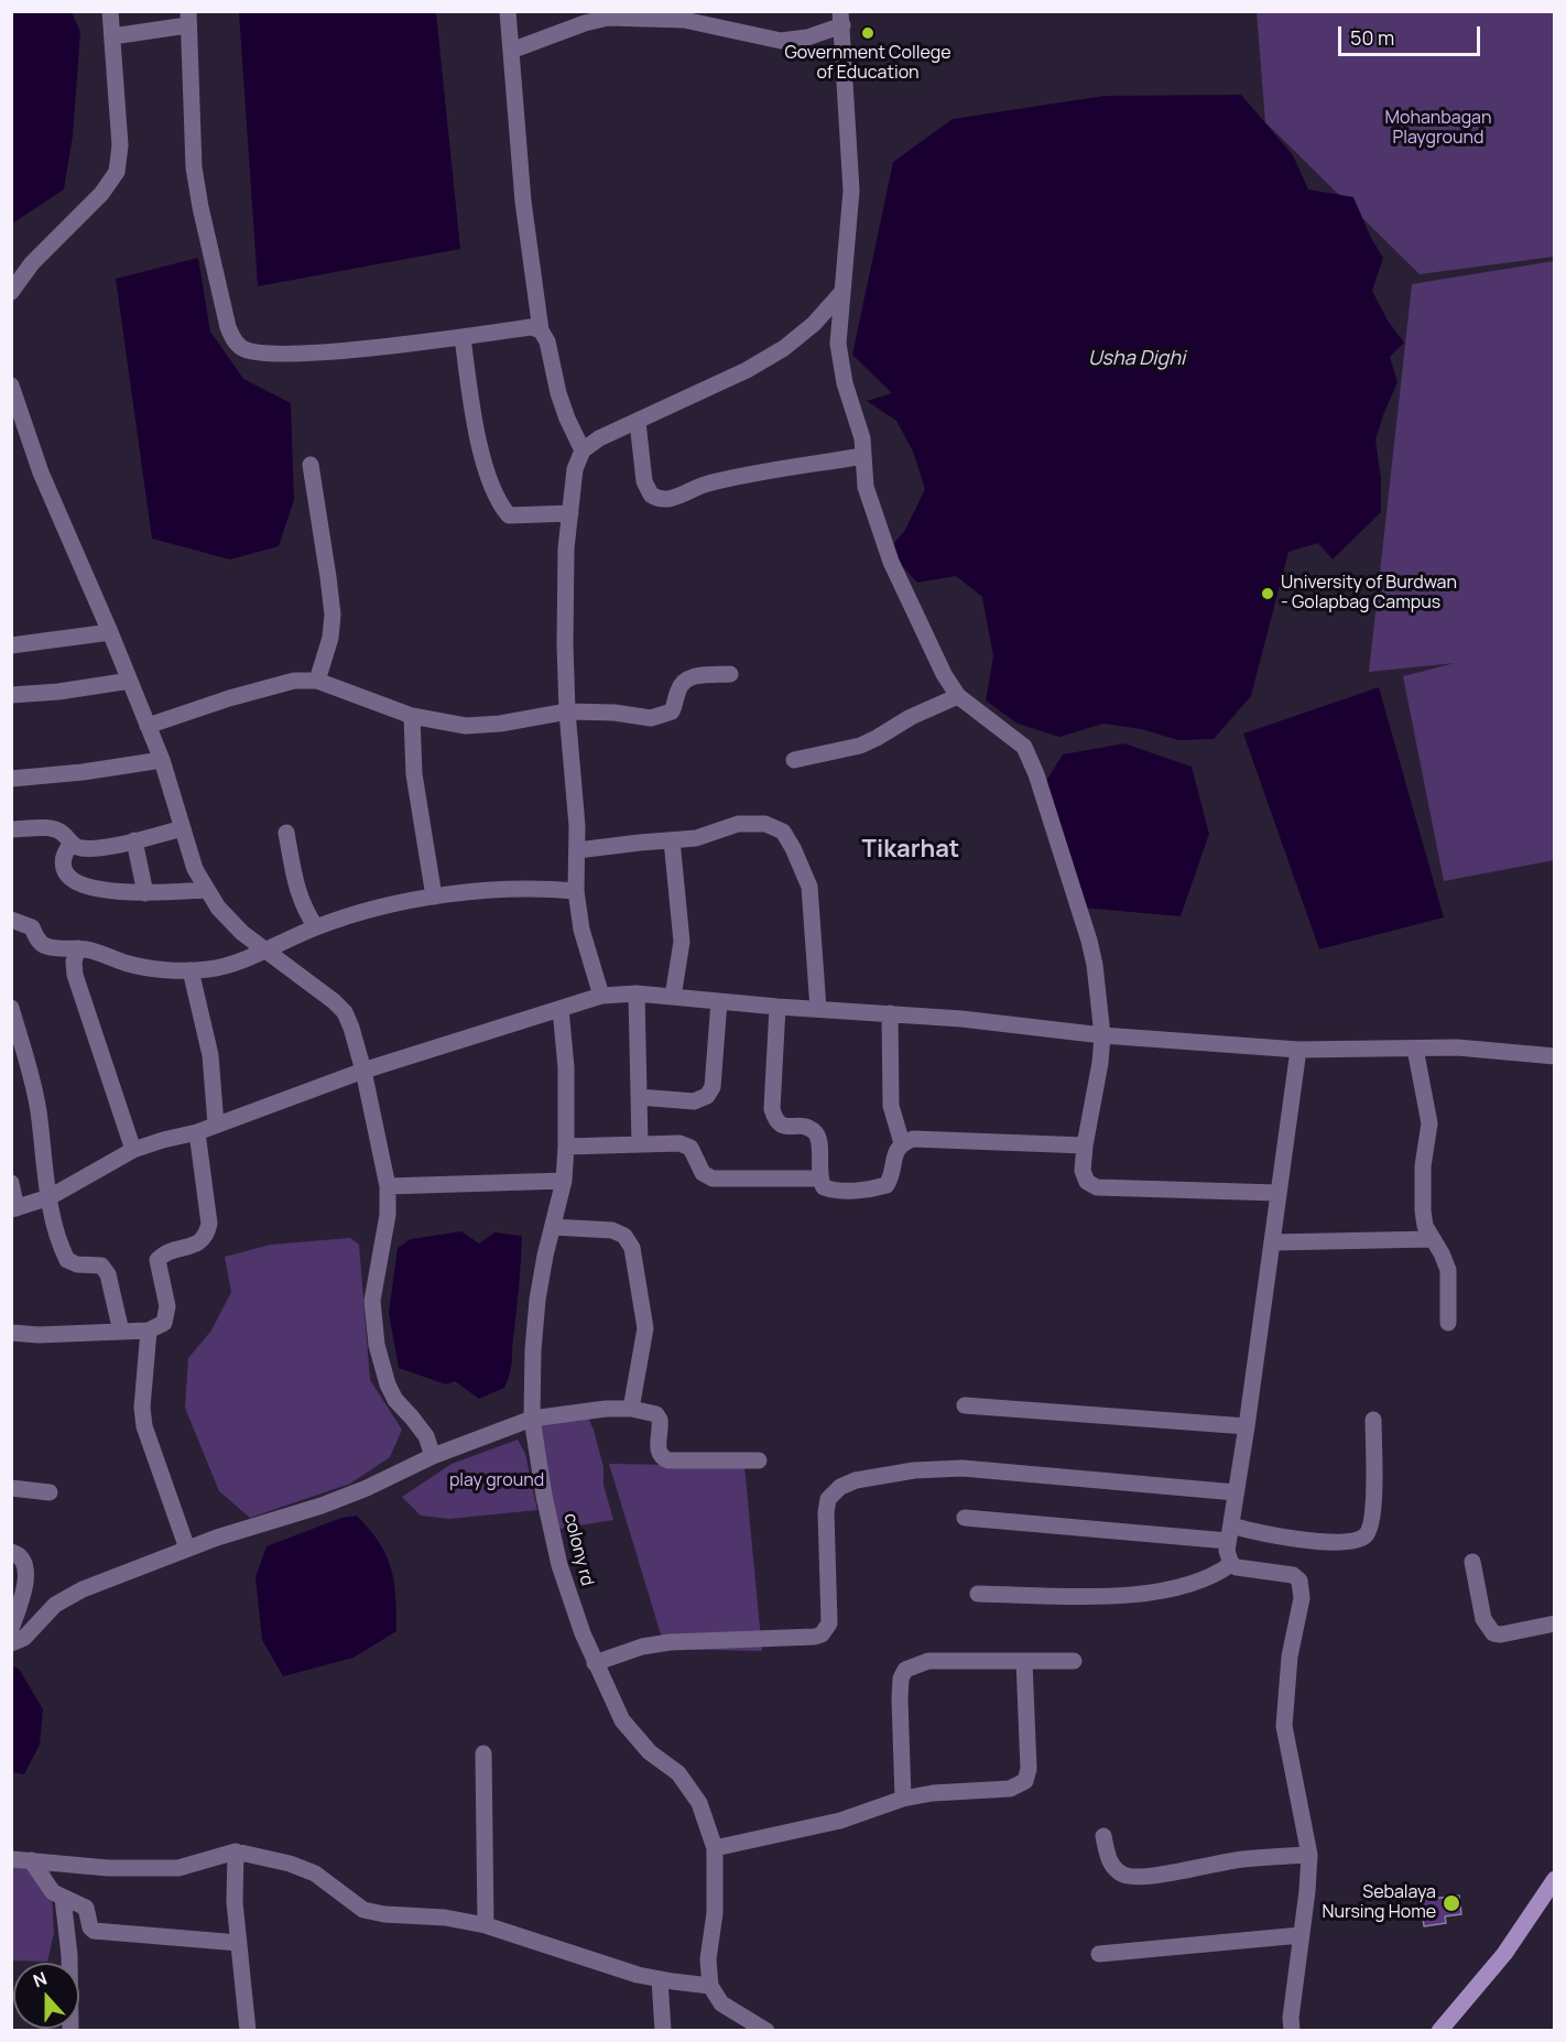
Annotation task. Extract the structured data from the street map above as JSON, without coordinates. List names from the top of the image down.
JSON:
{
  "streets": {
    "street": ["colony rd"]
  },
  "districts": ["Tikarhat"],
  "water": ["Usha Dighi"],
  "parks": ["Mohanbagan Playground", "play ground"],
  "places": ["Government College of Education", "University of Burdwan - Golapbag Campus", "Sebalaya Nursing Home"],
  "scale_bar": "50 m",
  "north": "top"
}
